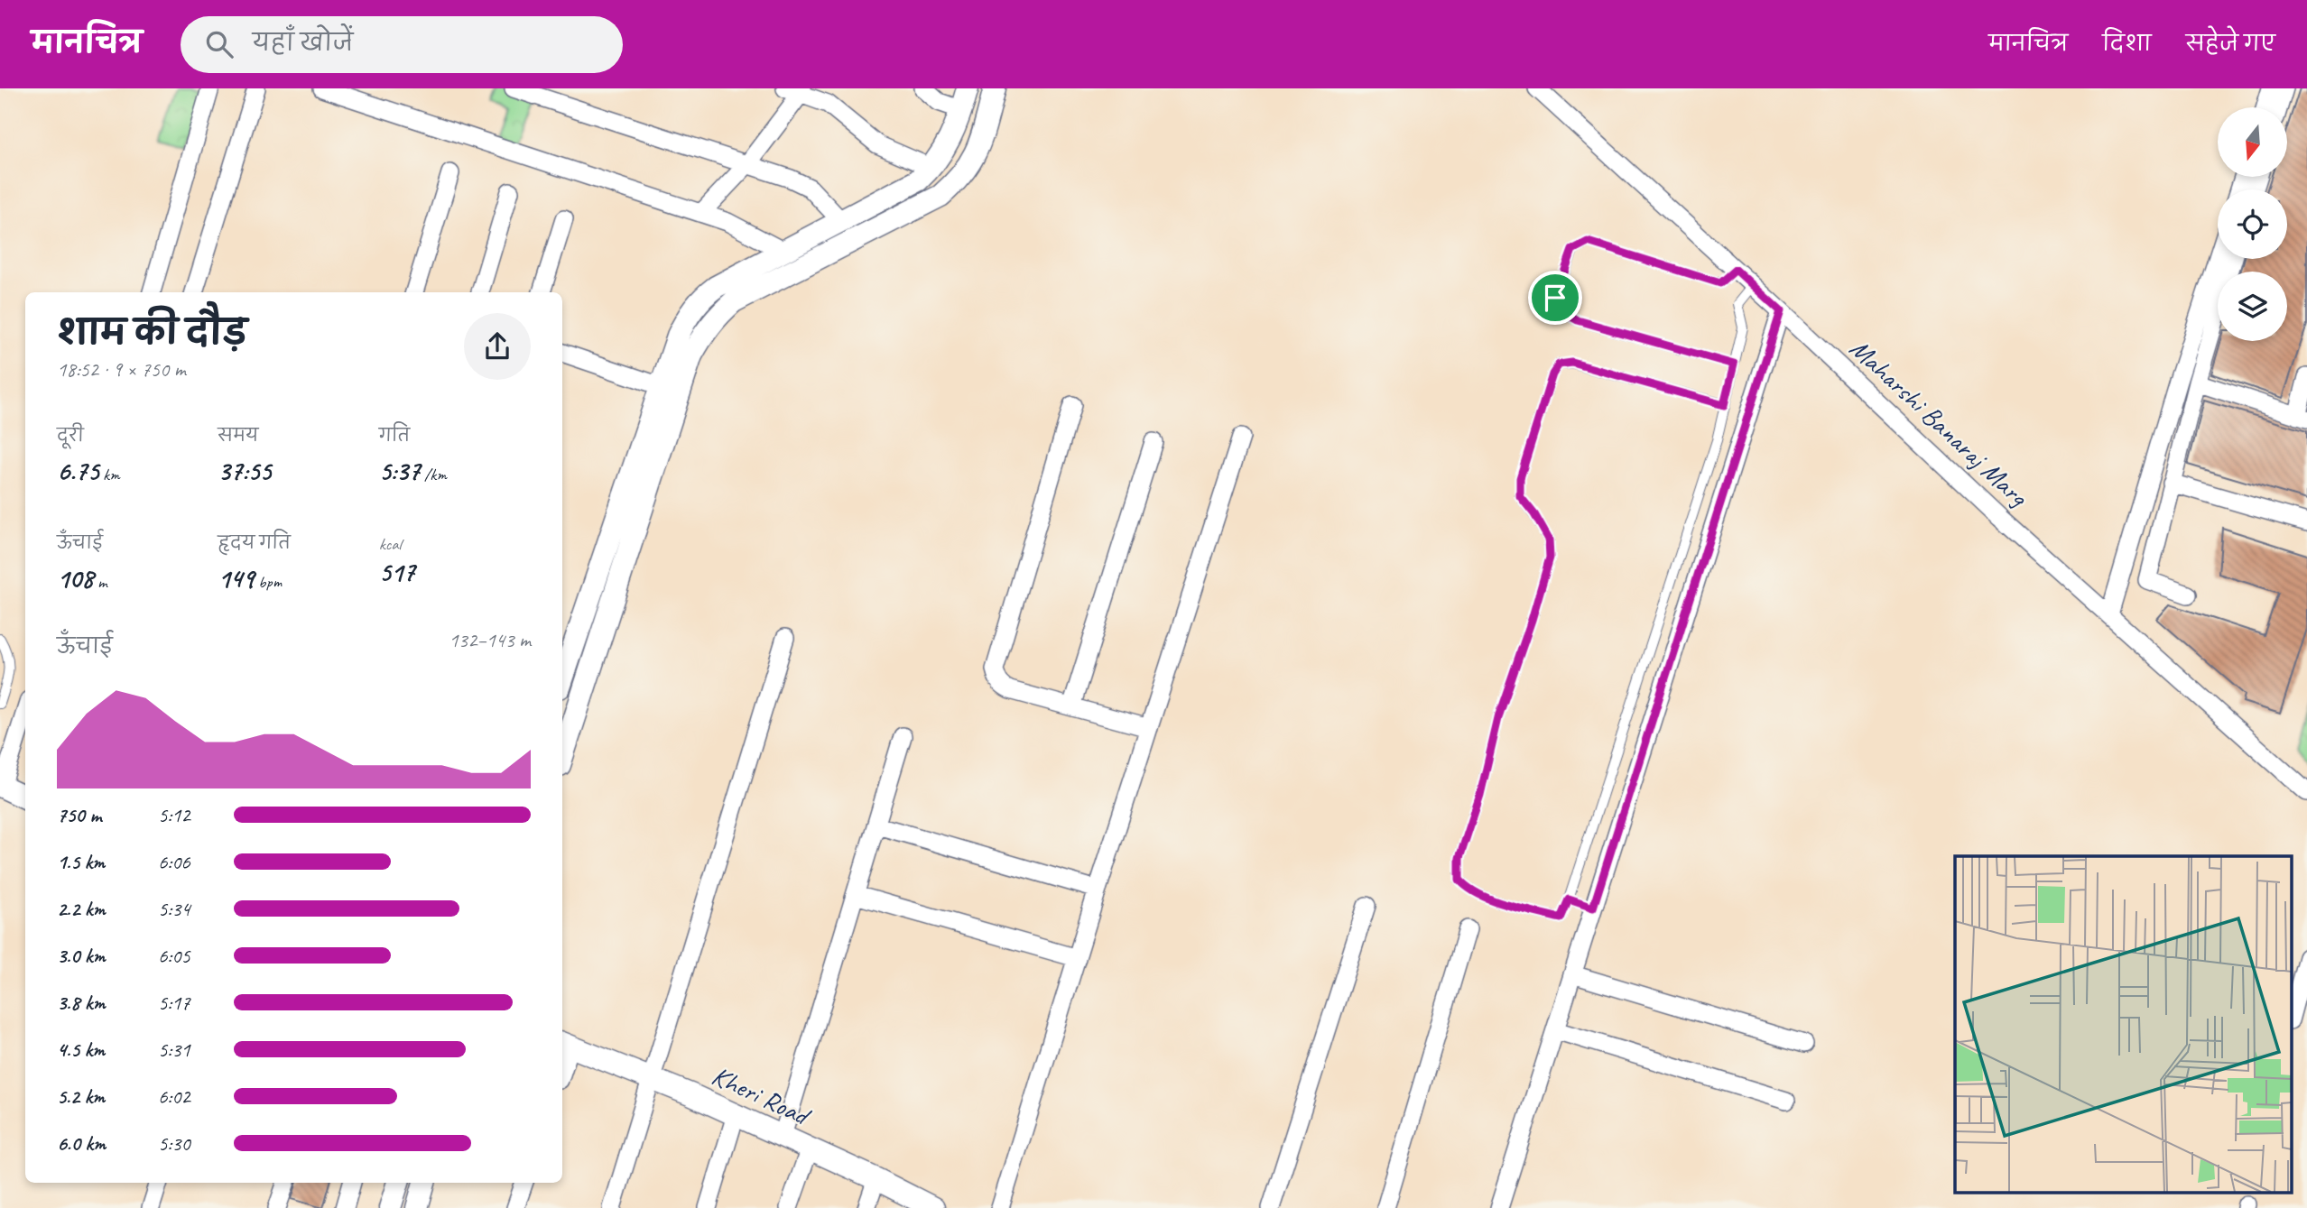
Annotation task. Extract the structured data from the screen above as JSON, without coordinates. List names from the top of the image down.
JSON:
{
  "streets": {
    "street": ["Maharshi Banaraj Marg", "Kheri Road"]
  },
  "north": "bottom",
  "page": {
    "header": "मानचित्र",
    "search": "यहाँ खोजें",
    "nav": ["मानचित्र", "दिशा", "सहेजे गए"],
    "heading": ["शाम की दौड़", "18:52 · 9 × 750 m"],
    "stats": [
      ["दूरी", "6.75 km"],
      ["समय", "37:55"],
      ["गति", "5:37 /km"],
      ["ऊँचाई", "108 m"],
      ["हृदय गति", "149 bpm"],
      ["kcal", "517"]
    ],
    "chart": ["ऊँचाई", "132–143 m"],
    "list": [
      {
        "name": "750 m",
        "note": "5:12"
      },
      {
        "name": "1.5 km",
        "note": "6:06"
      },
      {
        "name": "2.2 km",
        "note": "5:34"
      },
      {
        "name": "3.0 km",
        "note": "6:05"
      },
      {
        "name": "3.8 km",
        "note": "5:17"
      },
      {
        "name": "4.5 km",
        "note": "5:31"
      },
      {
        "name": "5.2 km",
        "note": "6:02"
      },
      {
        "name": "6.0 km",
        "note": "5:30"
      }
    ]
  }
}
